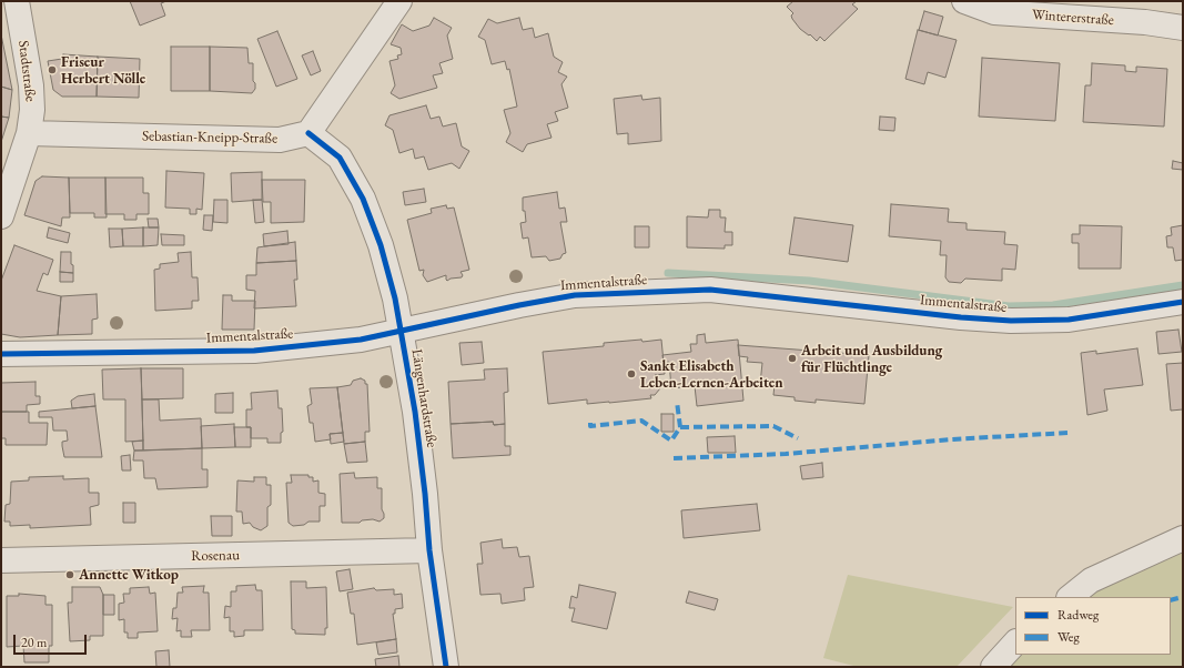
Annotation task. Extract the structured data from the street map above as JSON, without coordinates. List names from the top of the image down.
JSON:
{
  "streets": {
    "street": [
      "Wintererstraße",
      "Stadtstraße",
      "Sebastian-Kneipp-Straße",
      "Immentalstraße",
      "Längenhardstraße",
      "Rosenau"
    ]
  },
  "crossings": [
    ["Stadtstraße", "Sebastian-Kneipp-Straße"],
    ["Sebastian-Kneipp-Straße", "Längenhardstraße"],
    ["Immentalstraße", "Längenhardstraße"],
    ["Längenhardstraße", "Rosenau"]
  ],
  "places": [
    "Friseur Herbert Nölle",
    "Arbeit und Ausbildung für Flüchtlinge",
    "Sankt Elisabeth Leben-Lernen-Arbeiten",
    "Annette Witkop"
  ],
  "legend": ["Radweg", "Weg"],
  "scale_bar": "20 m"
}
